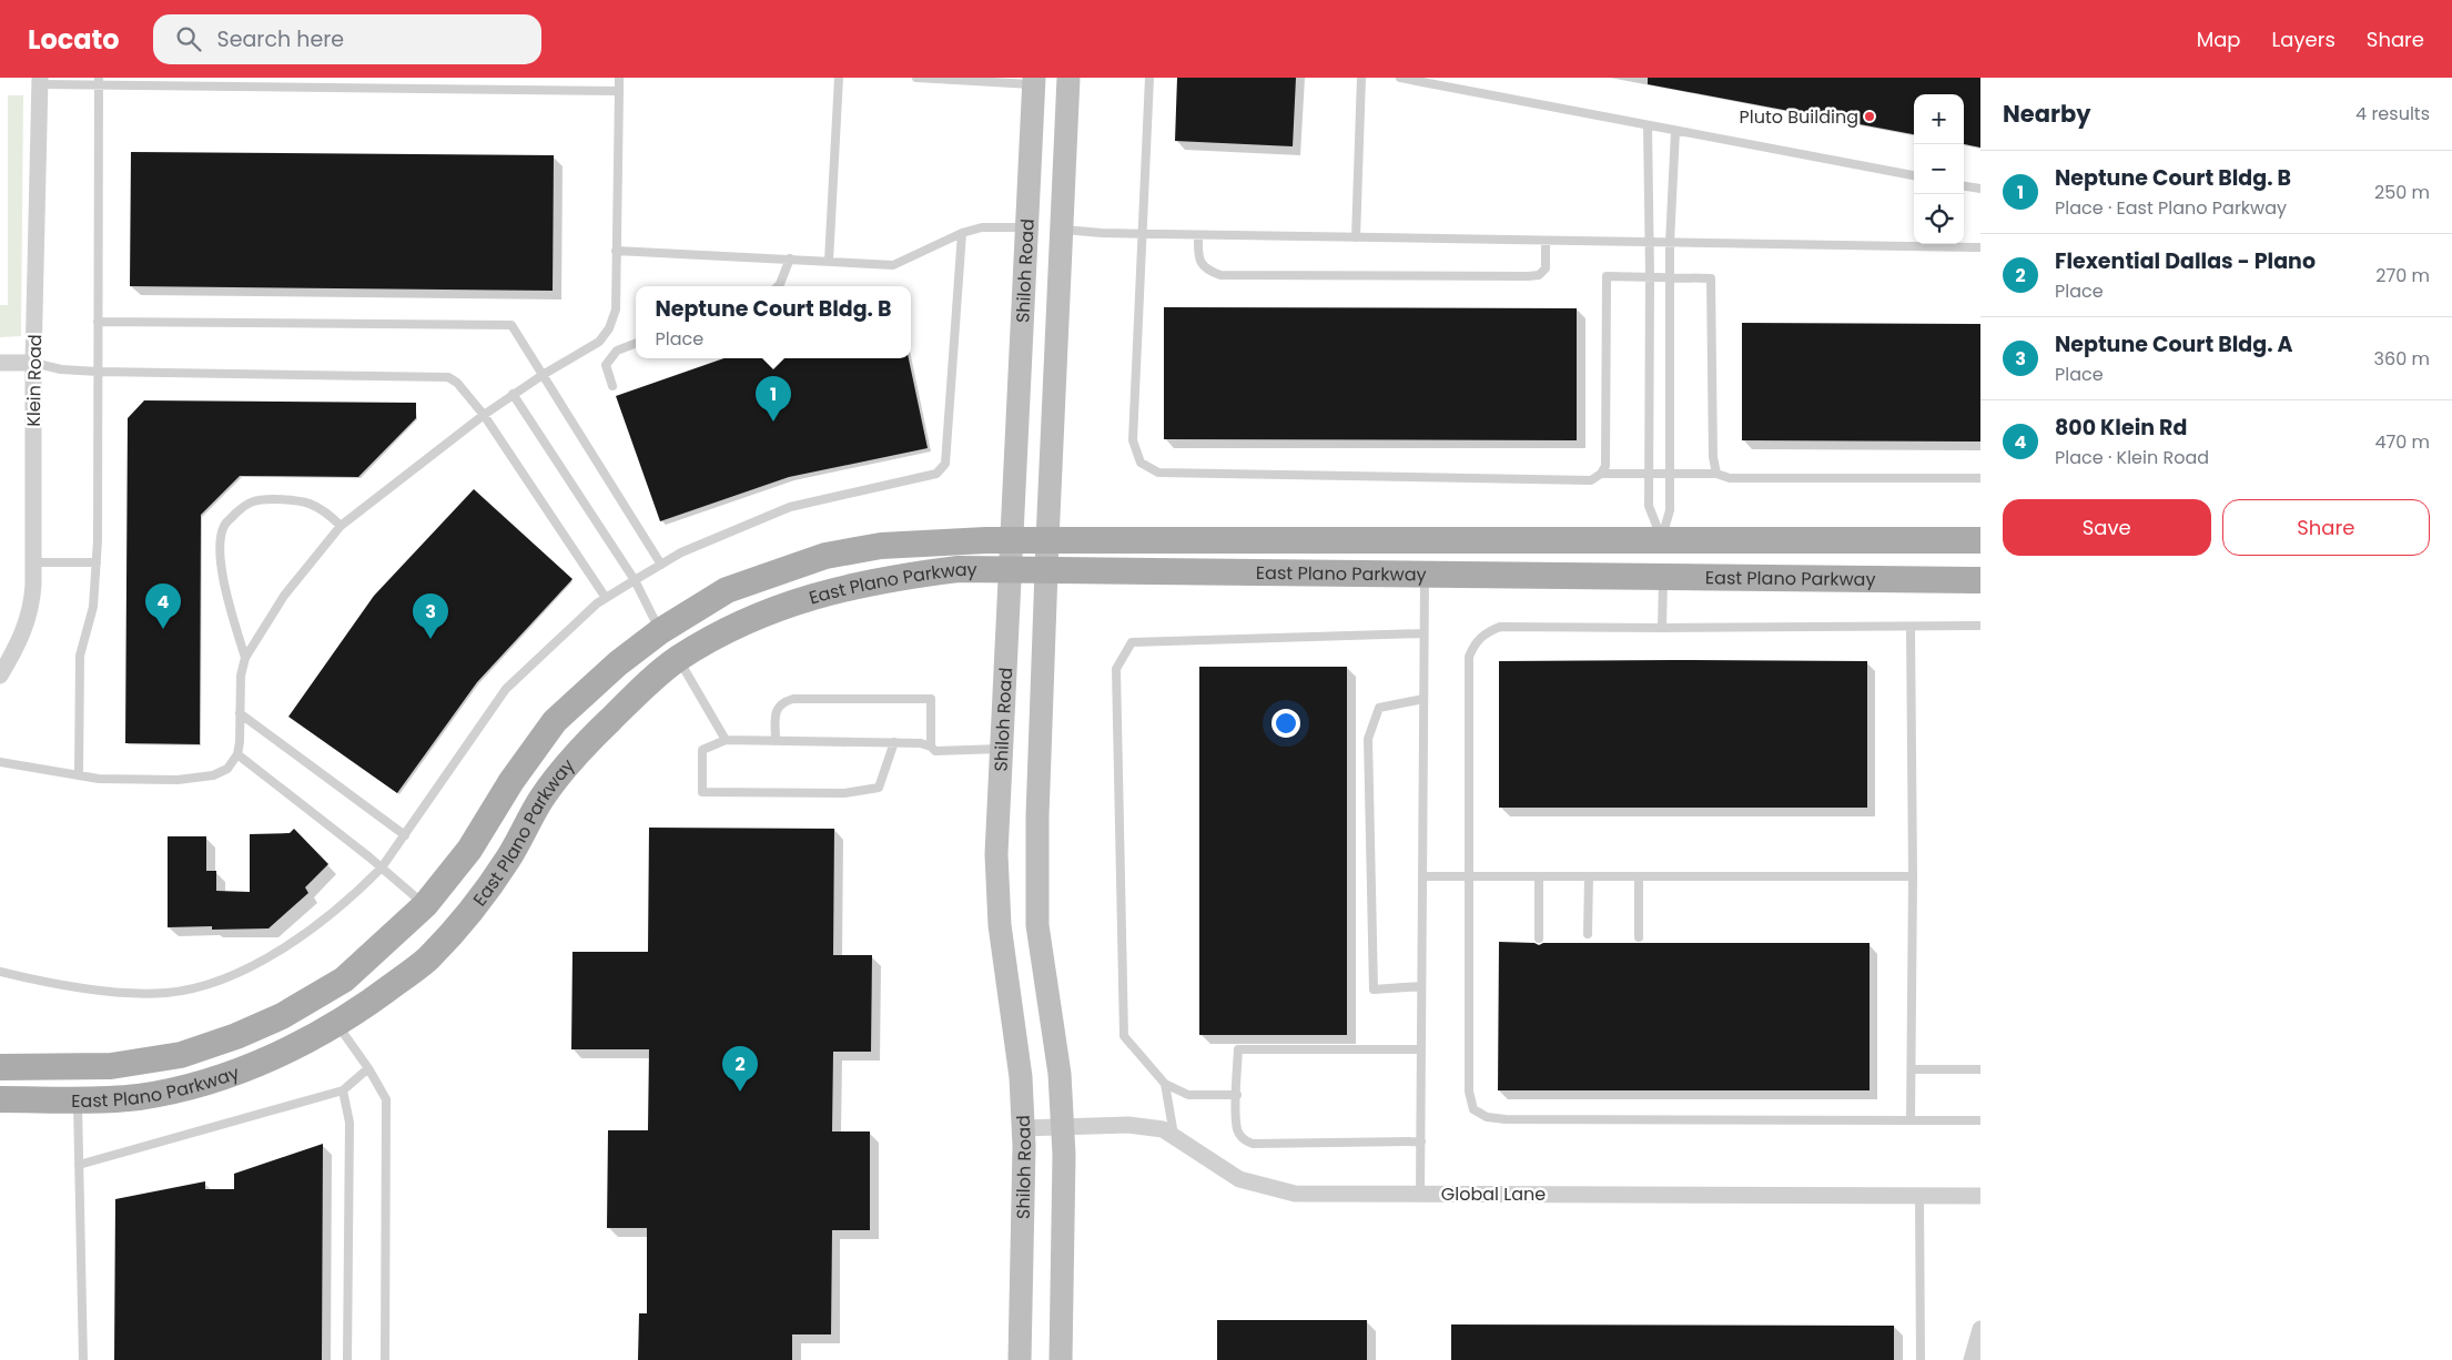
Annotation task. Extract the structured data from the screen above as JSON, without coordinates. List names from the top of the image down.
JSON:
{
  "streets": {
    "main road": ["Shiloh Road", "East Plano Parkway"],
    "street": ["Klein Road", "Global Lane"]
  },
  "crossings": [
    ["Shiloh Road", "East Plano Parkway"],
    ["Shiloh Road", "Global Lane"]
  ],
  "places": ["Pluto Building"],
  "page": {
    "header": "Locato",
    "search": "Search here",
    "nav": ["Map", "Layers", "Share"],
    "heading": ["Nearby", "4 results"],
    "map_buttons": ["+", "−"],
    "list": [
      {
        "mark": "1",
        "name": "Neptune Court Bldg. B",
        "note": "Place · East Plano Parkway",
        "value": "250 m"
      },
      {
        "mark": "2",
        "name": "Flexential Dallas - Plano",
        "note": "Place",
        "value": "270 m"
      },
      {
        "mark": "3",
        "name": "Neptune Court Bldg. A",
        "note": "Place",
        "value": "360 m"
      },
      {
        "mark": "4",
        "name": "800 Klein Rd",
        "note": "Place · Klein Road",
        "value": "470 m"
      }
    ],
    "popup": ["Neptune Court Bldg. B", "Place"],
    "pins": [
      "1",
      "4",
      "3",
      "2"
    ],
    "buttons": ["Save", "Share"]
  }
}
